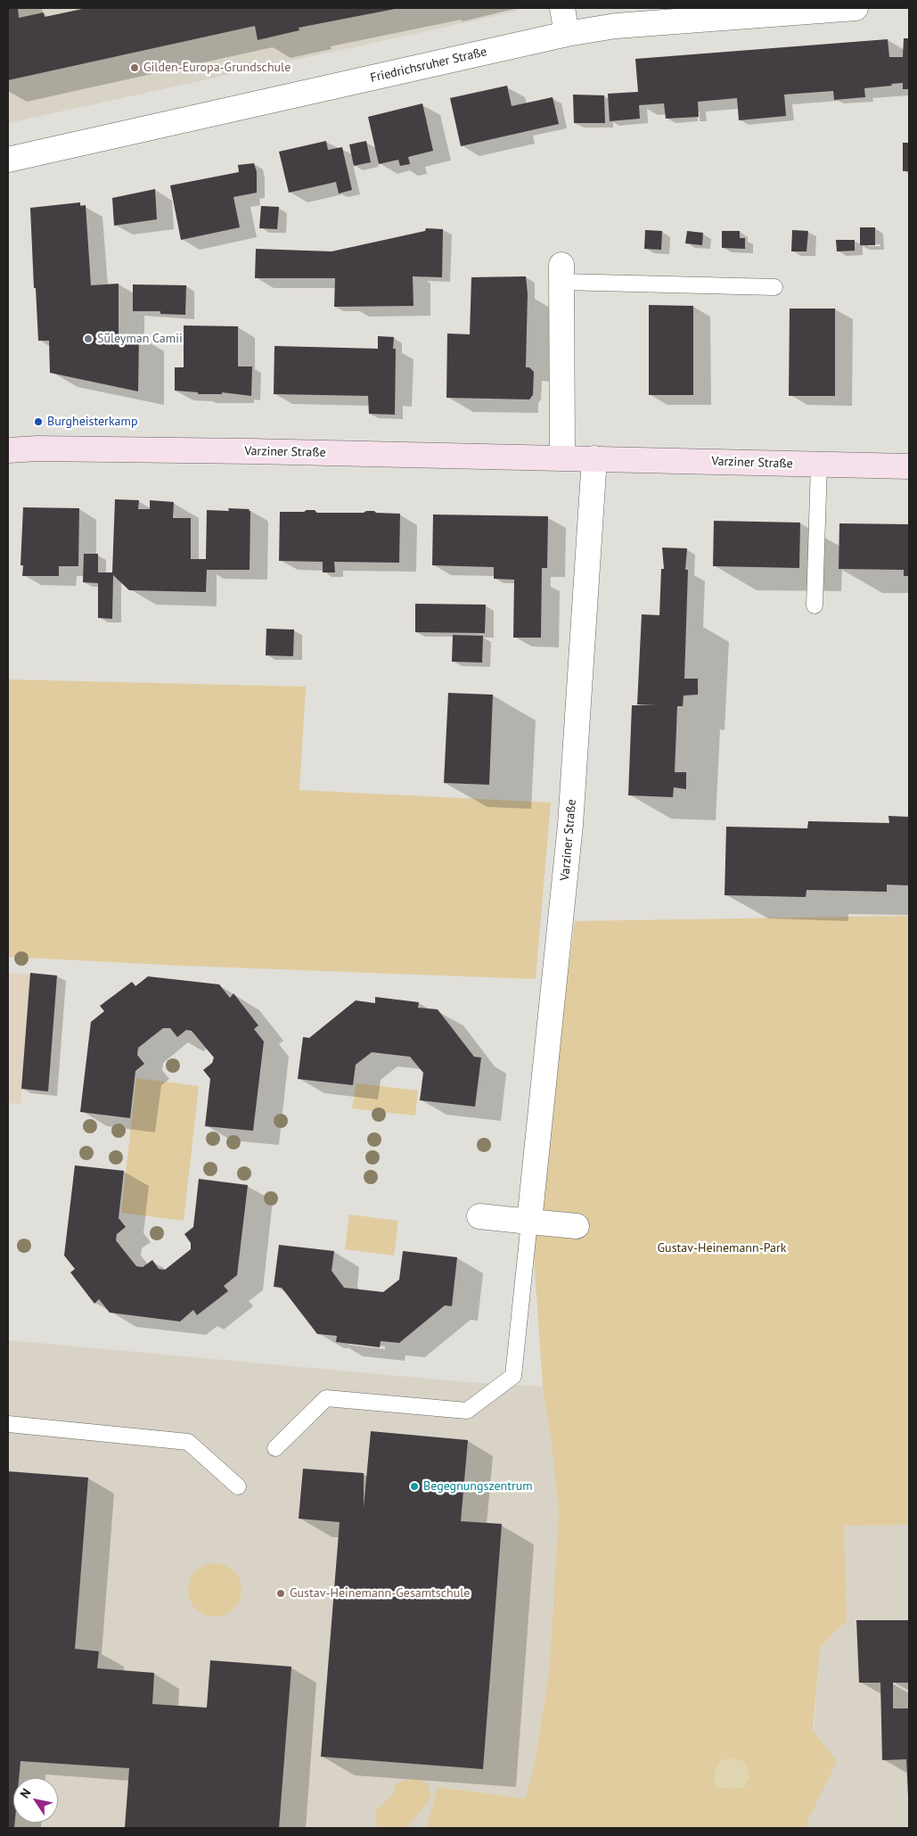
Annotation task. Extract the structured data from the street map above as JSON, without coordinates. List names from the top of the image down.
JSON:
{
  "streets": {
    "street": ["Friedrichsruher Straße", "Varziner Straße"]
  },
  "parks": ["Gustav-Heinemann-Park"],
  "places": [
    "Gilden-Europa-Grundschule",
    "Süleyman Camii",
    "Burgheisterkamp",
    "Begegnungszentrum",
    "Gustav-Heinemann-Gesamtschule"
  ],
  "north": "top left"
}
